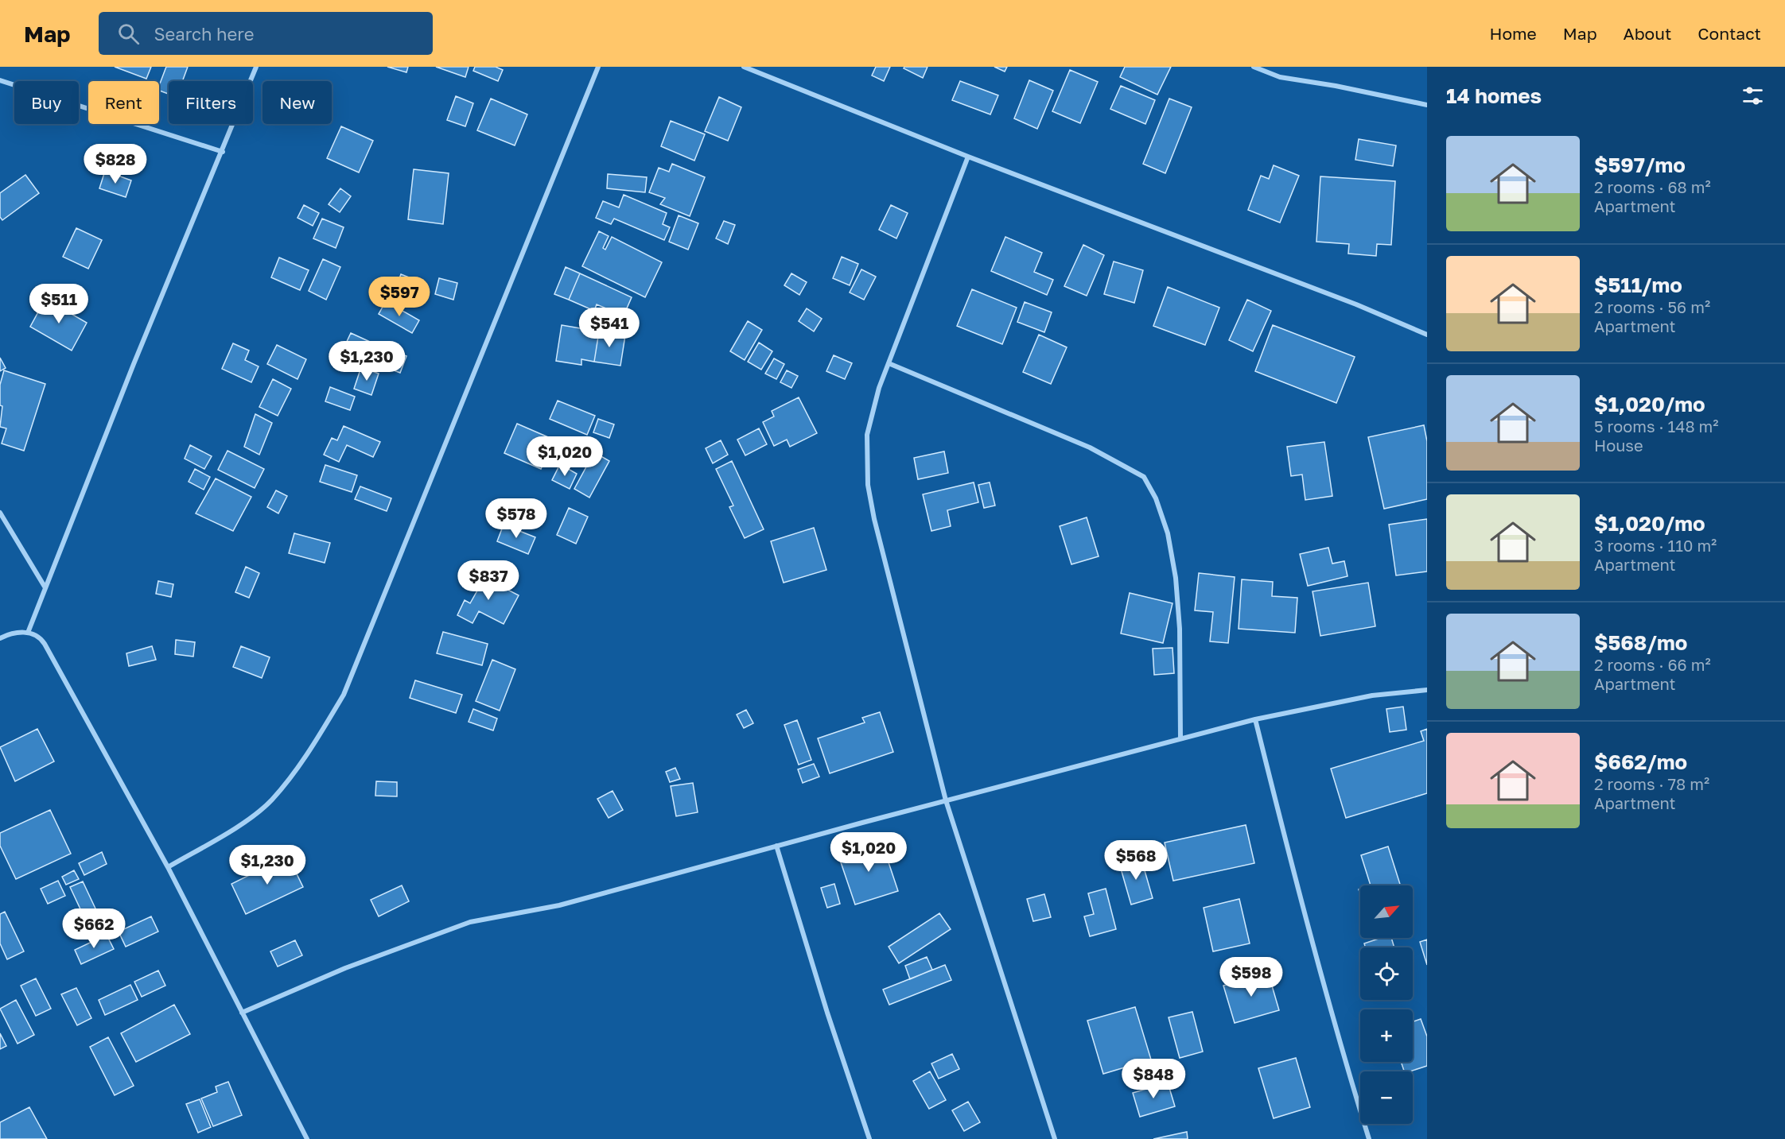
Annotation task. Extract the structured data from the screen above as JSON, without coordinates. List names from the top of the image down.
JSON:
{
  "north": "top right",
  "page": {
    "header": "Map",
    "search": "Search here",
    "nav": [
      "Home",
      "Map",
      "About",
      "Contact"
    ],
    "heading": "14 homes",
    "chip": [
      "Buy",
      "Rent",
      "Filters",
      "New"
    ],
    "list": [
      {
        "name": "$597/mo",
        "note": "2 rooms · 68 m² · Apartment"
      },
      {
        "name": "$511/mo",
        "note": "2 rooms · 56 m² · Apartment"
      },
      {
        "name": "$1,020/mo",
        "note": "5 rooms · 148 m² · House"
      },
      {
        "name": "$1,020/mo",
        "note": "3 rooms · 110 m² · Apartment"
      },
      {
        "name": "$568/mo",
        "note": "2 rooms · 66 m² · Apartment"
      },
      {
        "name": "$662/mo",
        "note": "2 rooms · 78 m² · Apartment"
      }
    ],
    "price": [
      "$828",
      "$597",
      "$511",
      "$541",
      "$1,230",
      "$1,020",
      "$578",
      "$837",
      "$1,020",
      "$568",
      "$1,230",
      "$662",
      "$598",
      "$848"
    ],
    "map_buttons": ["+", "−"]
  }
}
